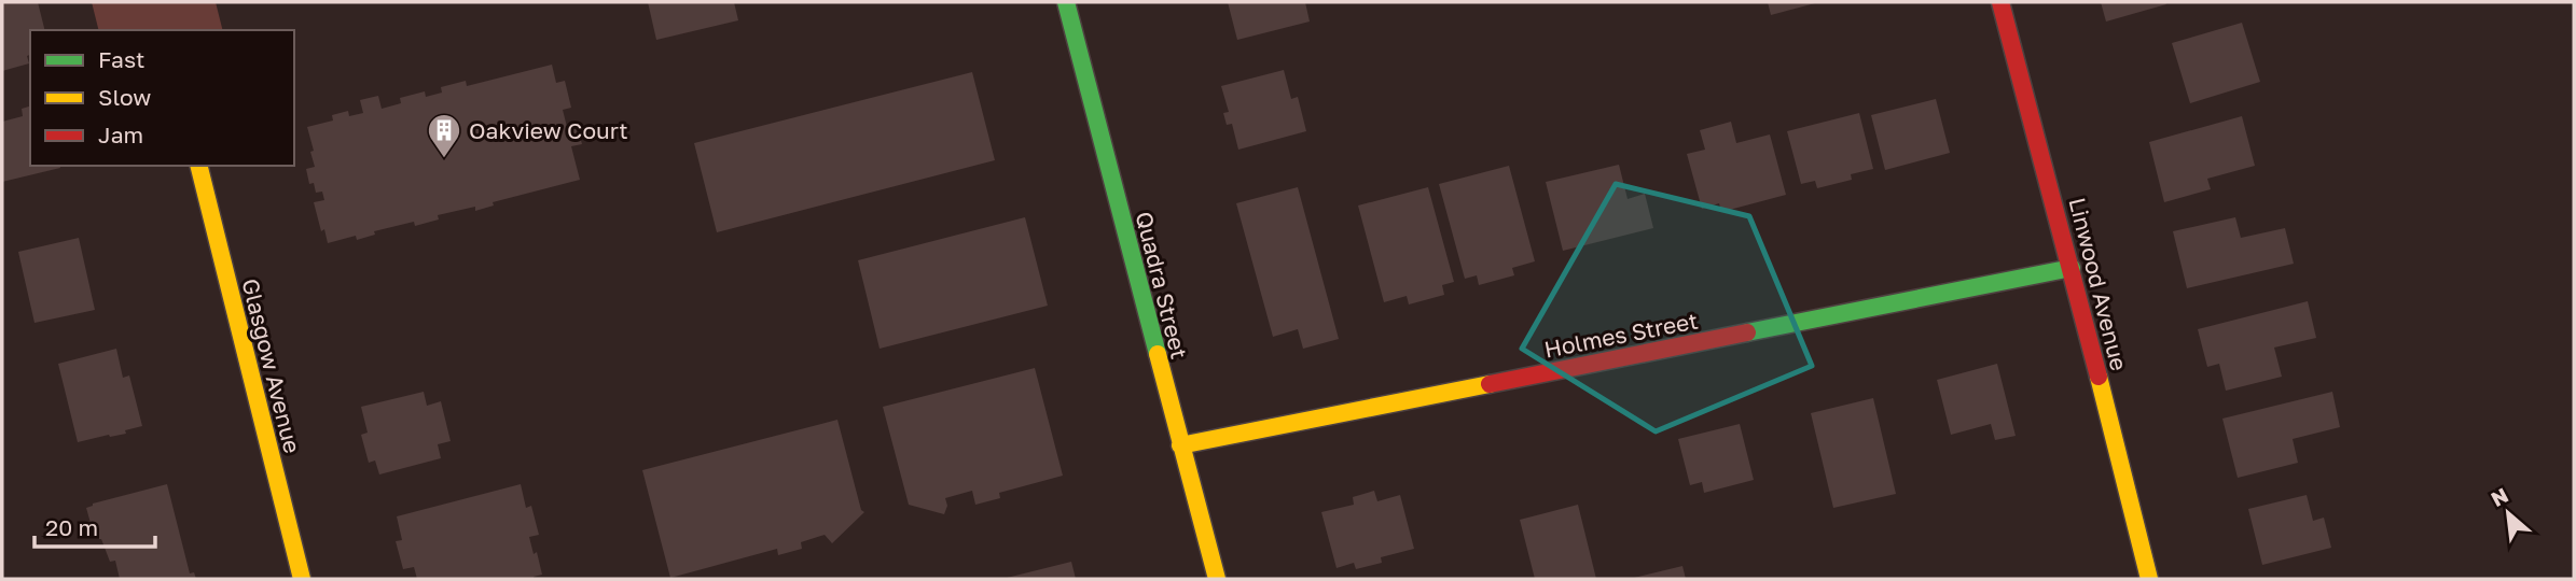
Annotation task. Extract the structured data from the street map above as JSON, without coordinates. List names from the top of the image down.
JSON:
{
  "streets": {
    "street": [
      "Linwood Avenue",
      "Quadra Street",
      "Holmes Street",
      "Glasgow Avenue"
    ]
  },
  "crossings": [
    ["Linwood Avenue", "Holmes Street"],
    ["Quadra Street", "Holmes Street"]
  ],
  "places": {
    "building": ["Oakview Court"]
  },
  "legend": ["Fast", "Slow", "Jam"],
  "scale_bar": "20 m",
  "north": "top left"
}
